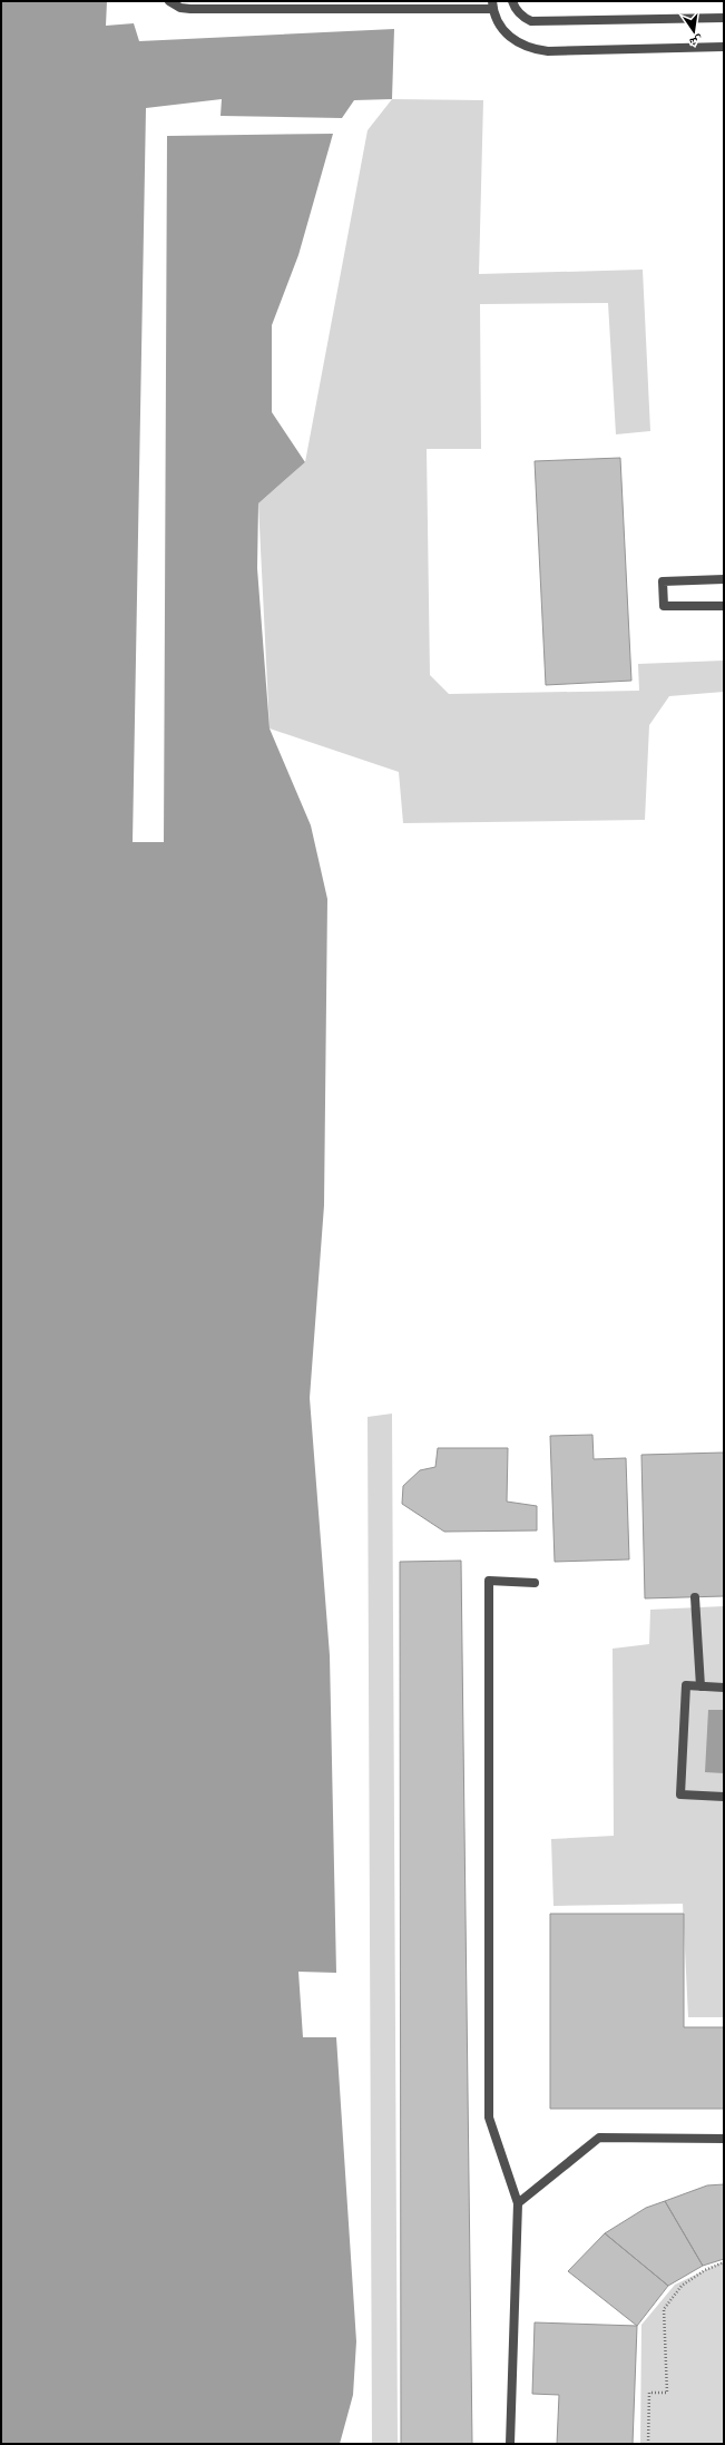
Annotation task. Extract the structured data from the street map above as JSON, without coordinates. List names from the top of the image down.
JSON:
{
  "north": "bottom"
}
